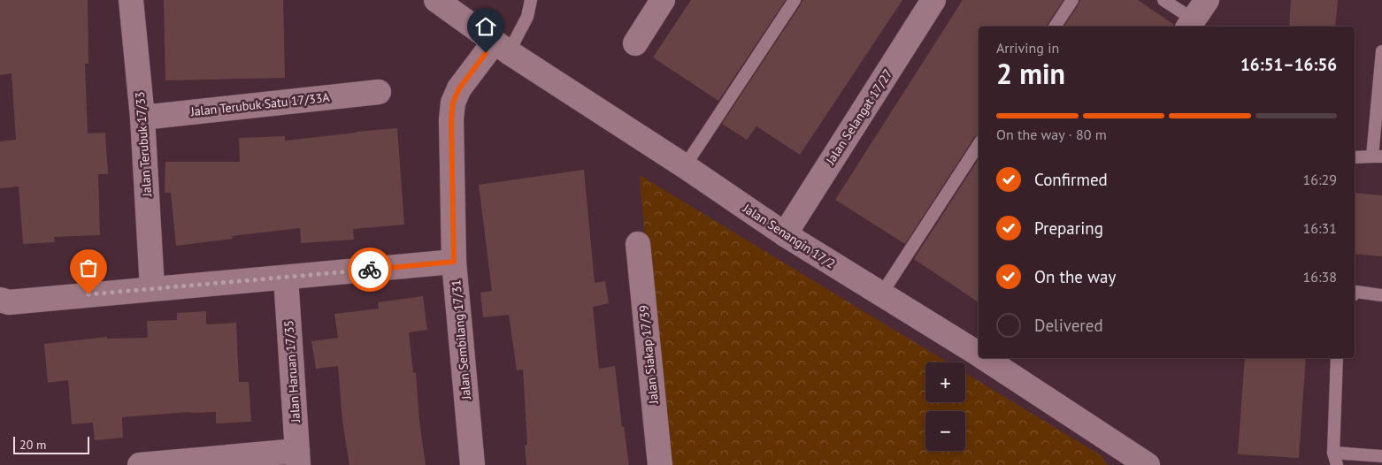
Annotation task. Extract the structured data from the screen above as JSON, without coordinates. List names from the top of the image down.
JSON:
{
  "streets": {
    "street": [
      "Jalan Terubuk Satu 17/33A",
      "Jalan Selangat 17/27",
      "Jalan Terubuk 17/33",
      "Jalan Senangin 17/2",
      "Jalan Sembilang 17/31",
      "Jalan Siakap 17/39",
      "Jalan Haruan 17/35"
    ]
  },
  "crossings": [
    ["Jalan Terubuk Satu 17/33A", "Jalan Terubuk 17/33"],
    ["Jalan Selangat 17/27", "Jalan Senangin 17/2"],
    ["Jalan Senangin 17/2", "Jalan Sembilang 17/31"]
  ],
  "scale_bar": "20 m",
  "page": {
    "heading": ["2 min", "Arriving in", "16:51–16:56"],
    "bar": "On the way · 80 m",
    "list": [
      ["Confirmed", "16:29"],
      ["Preparing", "16:31"],
      ["On the way", "16:38"],
      "Delivered"
    ],
    "map_buttons": ["+", "−"],
    "scale": "20 m"
  }
}
